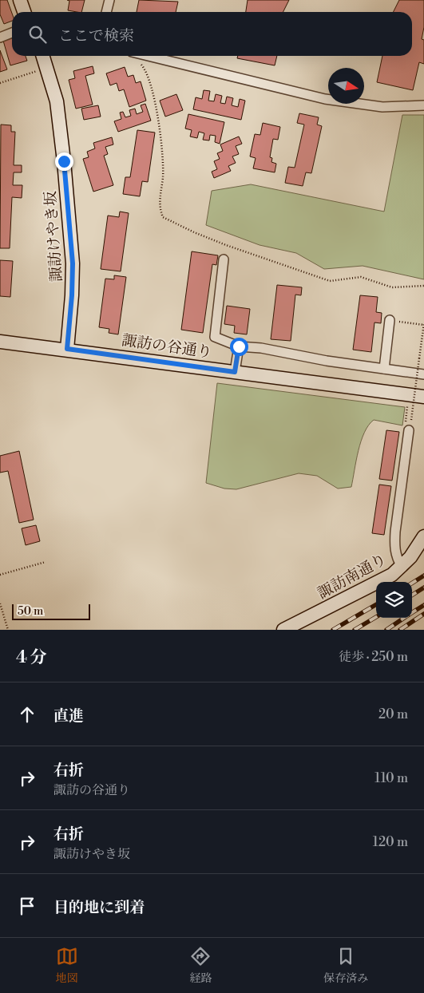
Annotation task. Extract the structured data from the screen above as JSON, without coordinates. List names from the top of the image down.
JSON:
{
  "streets": {
    "street": ["諏訪けやき坂", "諏訪の谷通り", "諏訪南通り"]
  },
  "crossings": [
    ["諏訪けやき坂", "諏訪の谷通り"]
  ],
  "scale_bar": "50 m",
  "north": "right",
  "page": {
    "search": "ここで検索",
    "scale": "50 m",
    "heading": ["4 分", "徒歩 · 250 m"],
    "list": [
      ["直進", "20 m"],
      ["右折", "諏訪の谷通り", "110 m"],
      ["右折", "諏訪けやき坂", "120 m"],
      "目的地に到着"
    ],
    "nav": ["地図", "経路", "保存済み"]
  }
}
